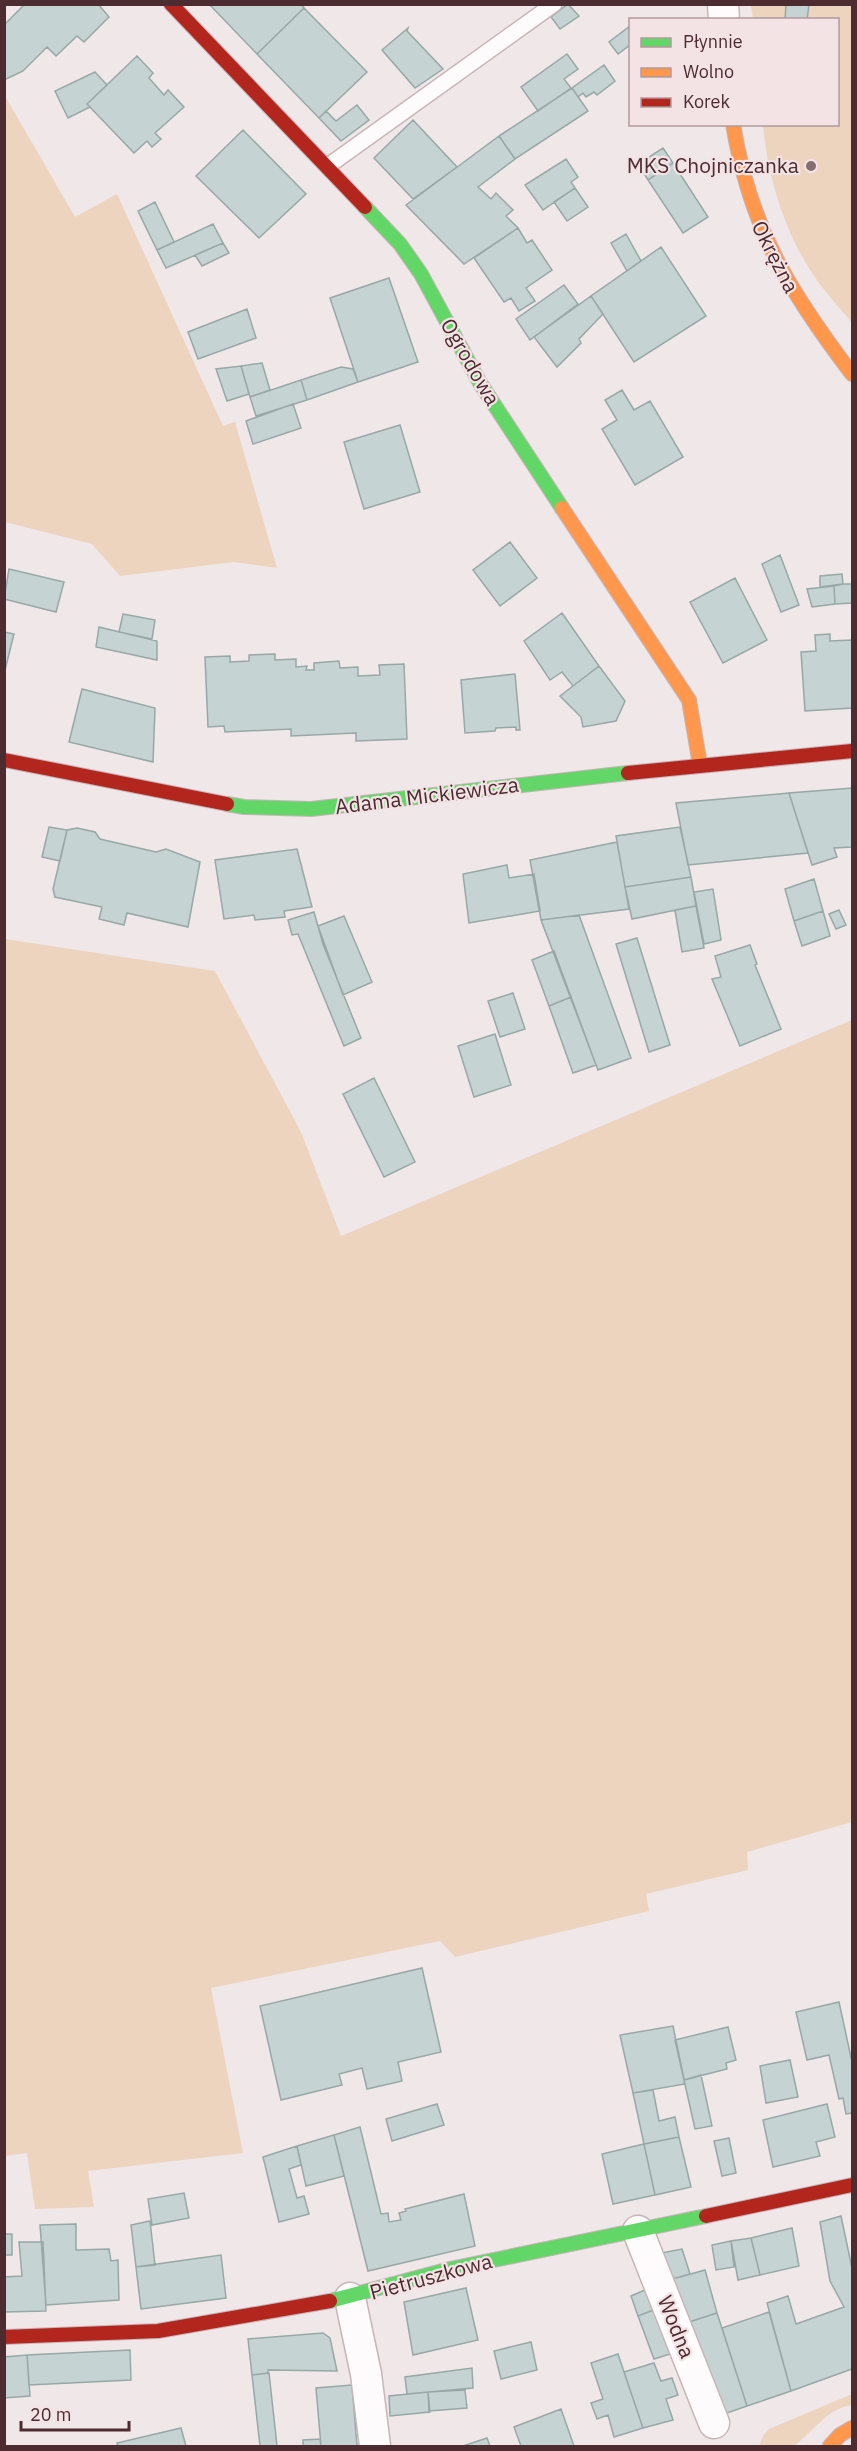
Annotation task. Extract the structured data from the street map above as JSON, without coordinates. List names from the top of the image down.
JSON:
{
  "streets": {
    "street": [
      "Okrężna",
      "Ogrodowa",
      "Adama Mickiewicza",
      "Pietruszkowa",
      "Wodna"
    ]
  },
  "crossings": [
    ["Ogrodowa", "Adama Mickiewicza"],
    ["Pietruszkowa", "Wodna"]
  ],
  "places": ["MKS Chojniczanka"],
  "legend": ["Płynnie", "Wolno", "Korek"],
  "scale_bar": "20 m"
}
